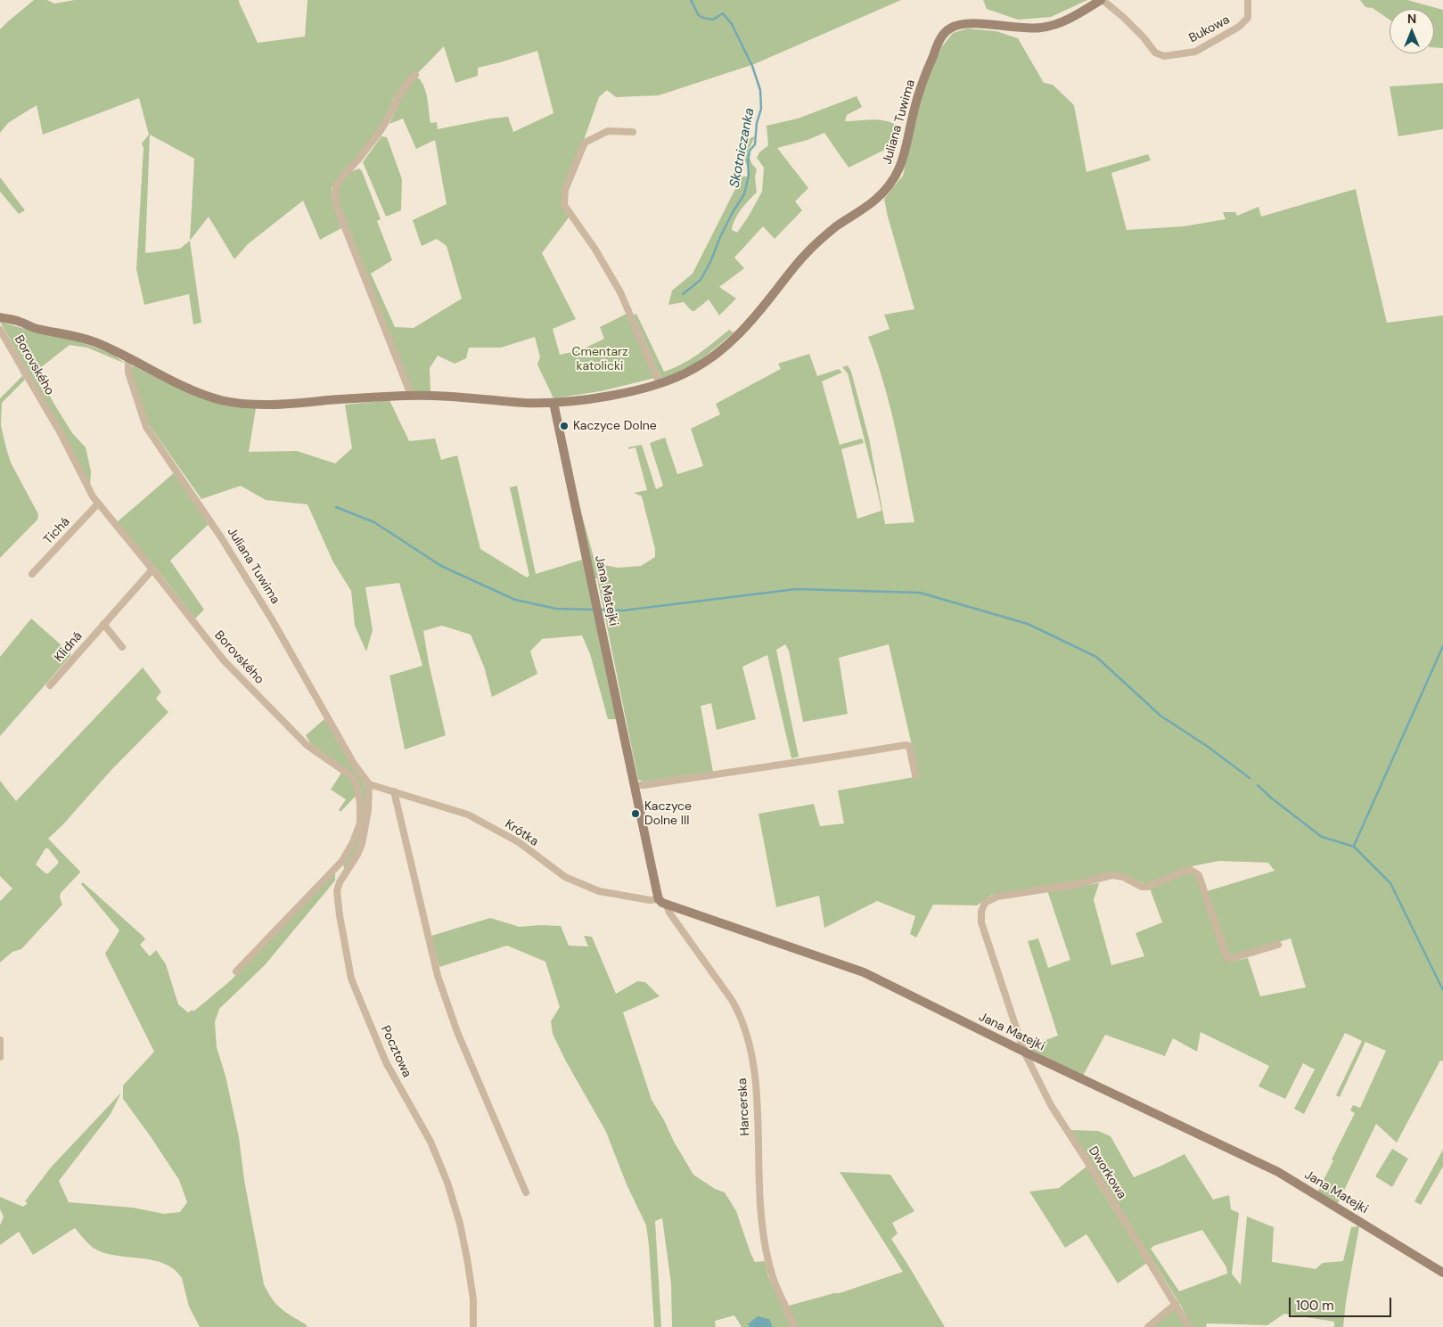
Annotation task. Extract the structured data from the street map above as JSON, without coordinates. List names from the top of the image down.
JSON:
{
  "streets": {
    "street": [
      "Bukowa",
      "Juliana Tuwima",
      "Borovského",
      "Tichá",
      "Jana Matejki",
      "Klidná",
      "Krótka",
      "Pocztowa",
      "Harcerska",
      "Dworkowa"
    ]
  },
  "crossings": [
    ["Bukowa", "Juliana Tuwima"],
    ["Juliana Tuwima", "Jana Matejki"],
    ["Juliana Tuwima", "Krótka"],
    ["Juliana Tuwima", "Pocztowa"],
    ["Borovského", "Tichá"],
    ["Borovského", "Klidná"],
    ["Jana Matejki", "Krótka"],
    ["Jana Matejki", "Harcerska"],
    ["Jana Matejki", "Dworkowa"],
    ["Krótka", "Pocztowa"],
    ["Krótka", "Harcerska"]
  ],
  "water": ["Skotniczanka"],
  "parks": ["Cmentarz katolicki"],
  "places": ["Kaczyce Dolne", "Kaczyce Dolne III"],
  "scale_bar": "100 m",
  "north": "top"
}
